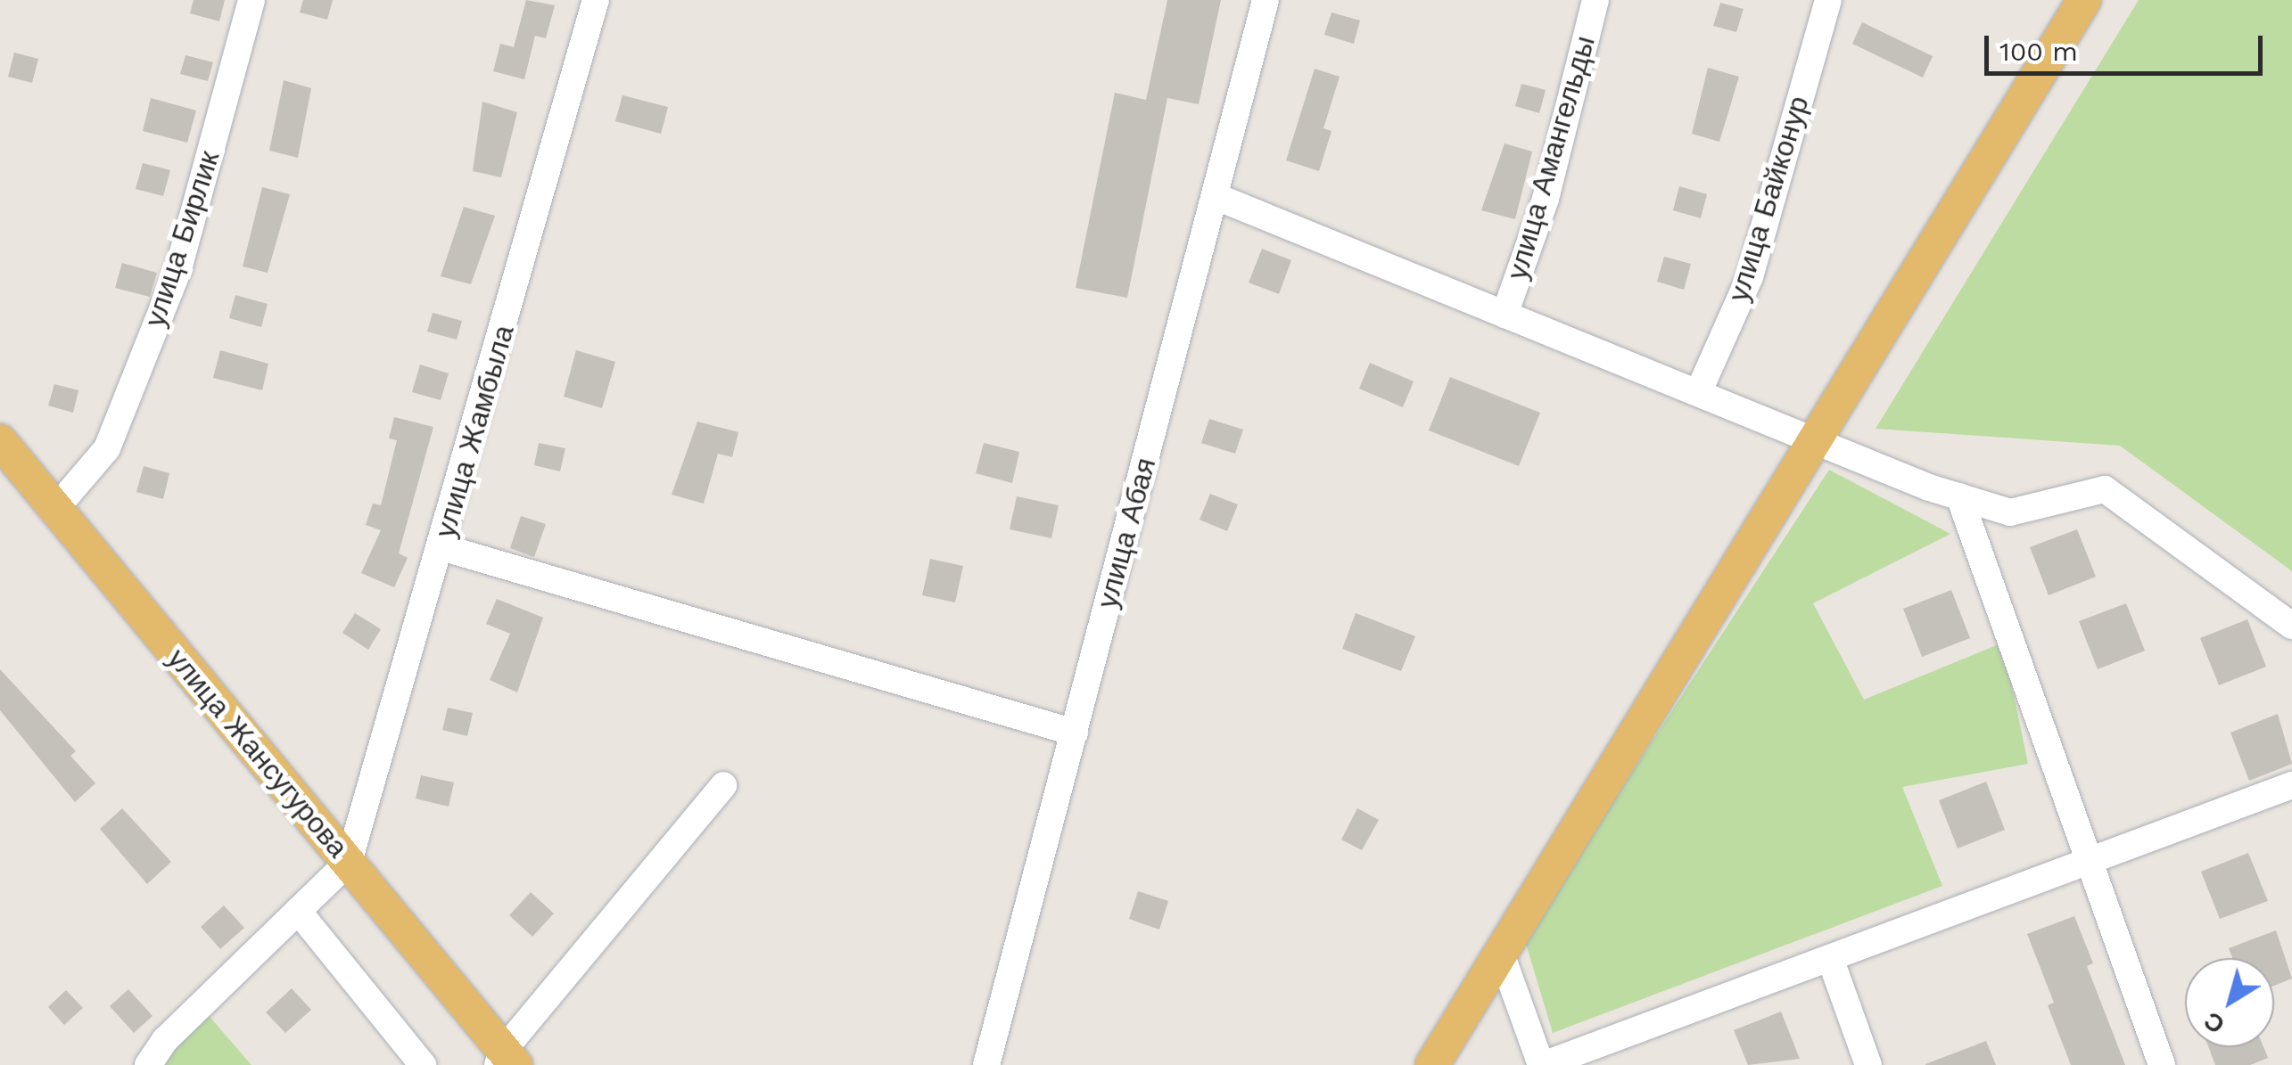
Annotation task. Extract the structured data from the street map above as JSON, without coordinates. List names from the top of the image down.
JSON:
{
  "streets": {
    "main road": ["улица Жансугурова"],
    "street": [
      "улица Амангельды",
      "улица Байконур",
      "улица Бирлик",
      "улица Жамбыла",
      "улица Абая"
    ]
  },
  "crossings": [
    ["улица Бирлик", "улица Жансугурова"],
    ["улица Жамбыла", "улица Жансугурова"]
  ],
  "scale_bar": "100 m",
  "north": "bottom left"
}
